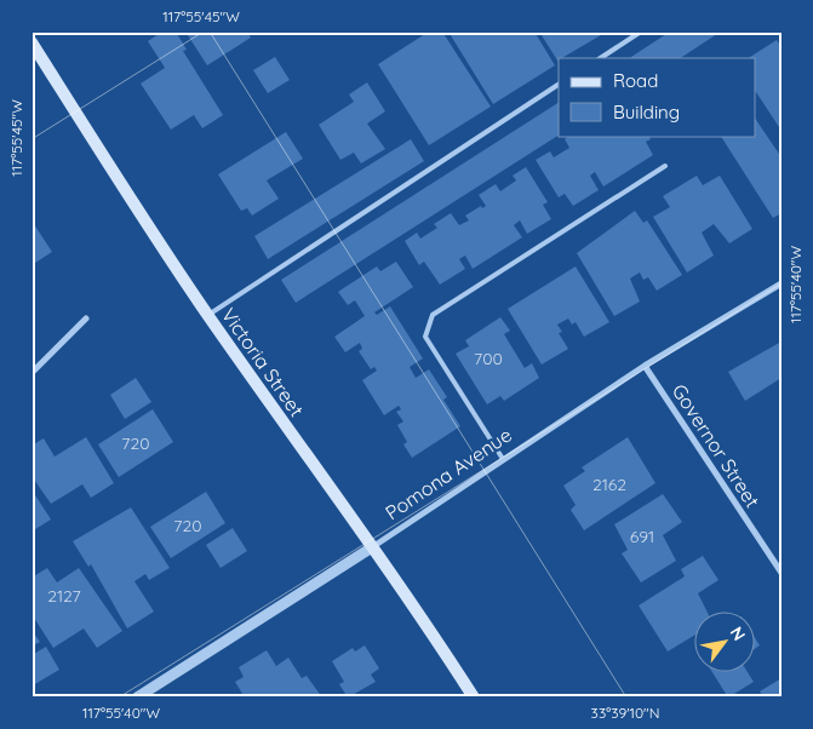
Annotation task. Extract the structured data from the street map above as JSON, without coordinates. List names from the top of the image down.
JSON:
{
  "streets": {
    "main road": ["Victoria Street"],
    "street": ["Governor Street", "Pomona Avenue"]
  },
  "crossings": [
    ["Victoria Street", "Pomona Avenue"],
    ["Governor Street", "Pomona Avenue"]
  ],
  "house_numbers": [
    "700",
    "720",
    "2162",
    "720",
    "691",
    "2127"
  ],
  "legend": ["Road", "Building"],
  "north": "top right",
  "coordinates": ["117°55'45\"W", "117°55'40\"W", "33°39'10\"N"]
}
